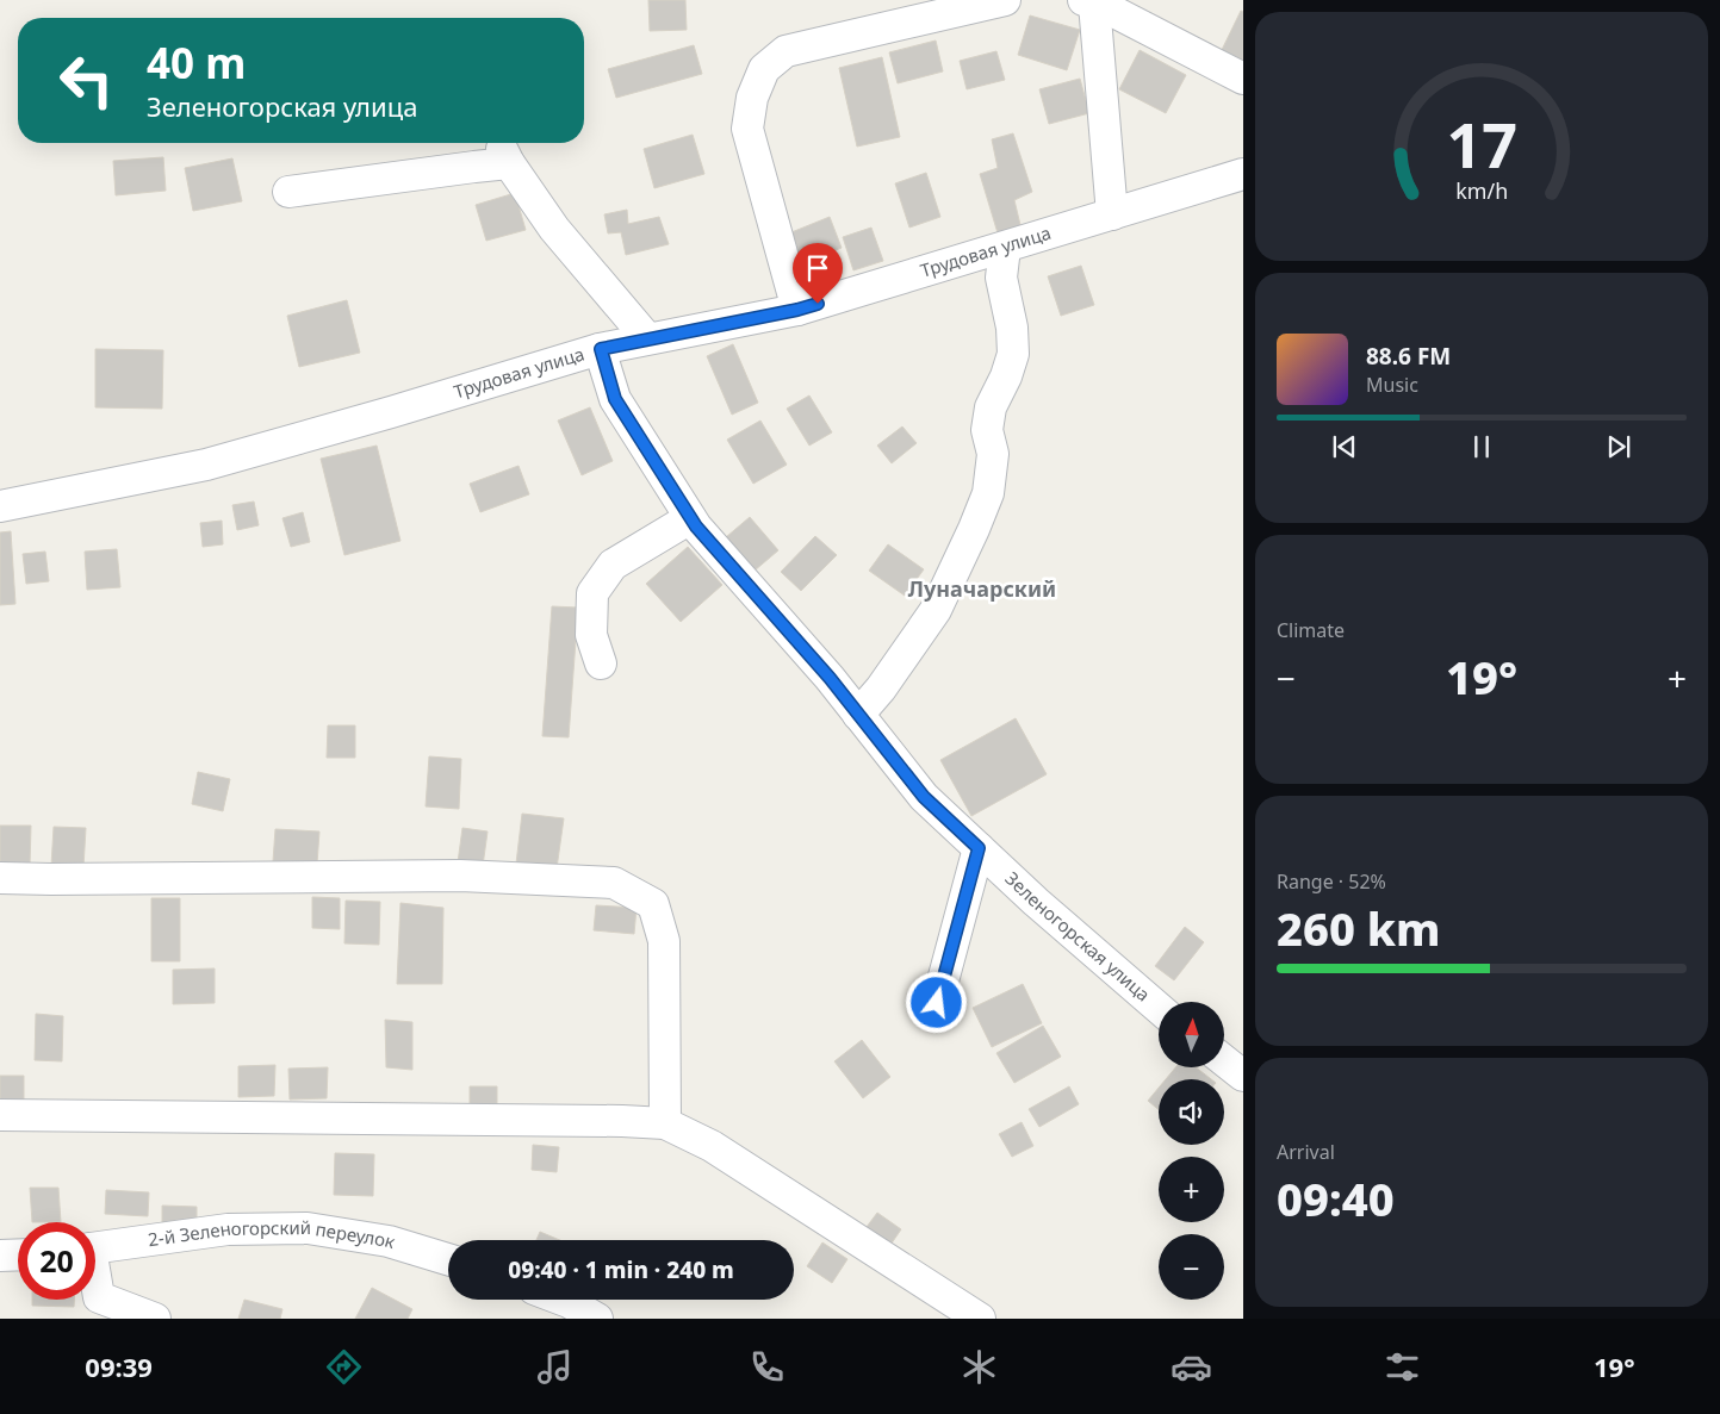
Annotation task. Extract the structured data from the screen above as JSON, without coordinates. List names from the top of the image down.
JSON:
{
  "streets": {
    "street": ["Трудовая улица", "Зеленогорская улица", "2-й Зеленогорский переулок"]
  },
  "crossings": [
    ["Трудовая улица", "Зеленогорская улица"]
  ],
  "districts": ["Луначарский"],
  "north": "top",
  "page": {
    "turn": ["40 m", "Зеленогорская улица"],
    "song": ["88.6 FM", "Music"],
    "tile": [
      "Climate",
      ["Range · 52%", "260 km"],
      ["Arrival", "09:40"]
    ],
    "heat": ["−", "19°", "+"],
    "map_buttons": ["+", "−"],
    "limit": "20",
    "trip": "09:40 · 1 min · 240 m",
    "tabs": ["09:39", "19°"],
    "gauge": ["17", "km/h"]
  }
}
